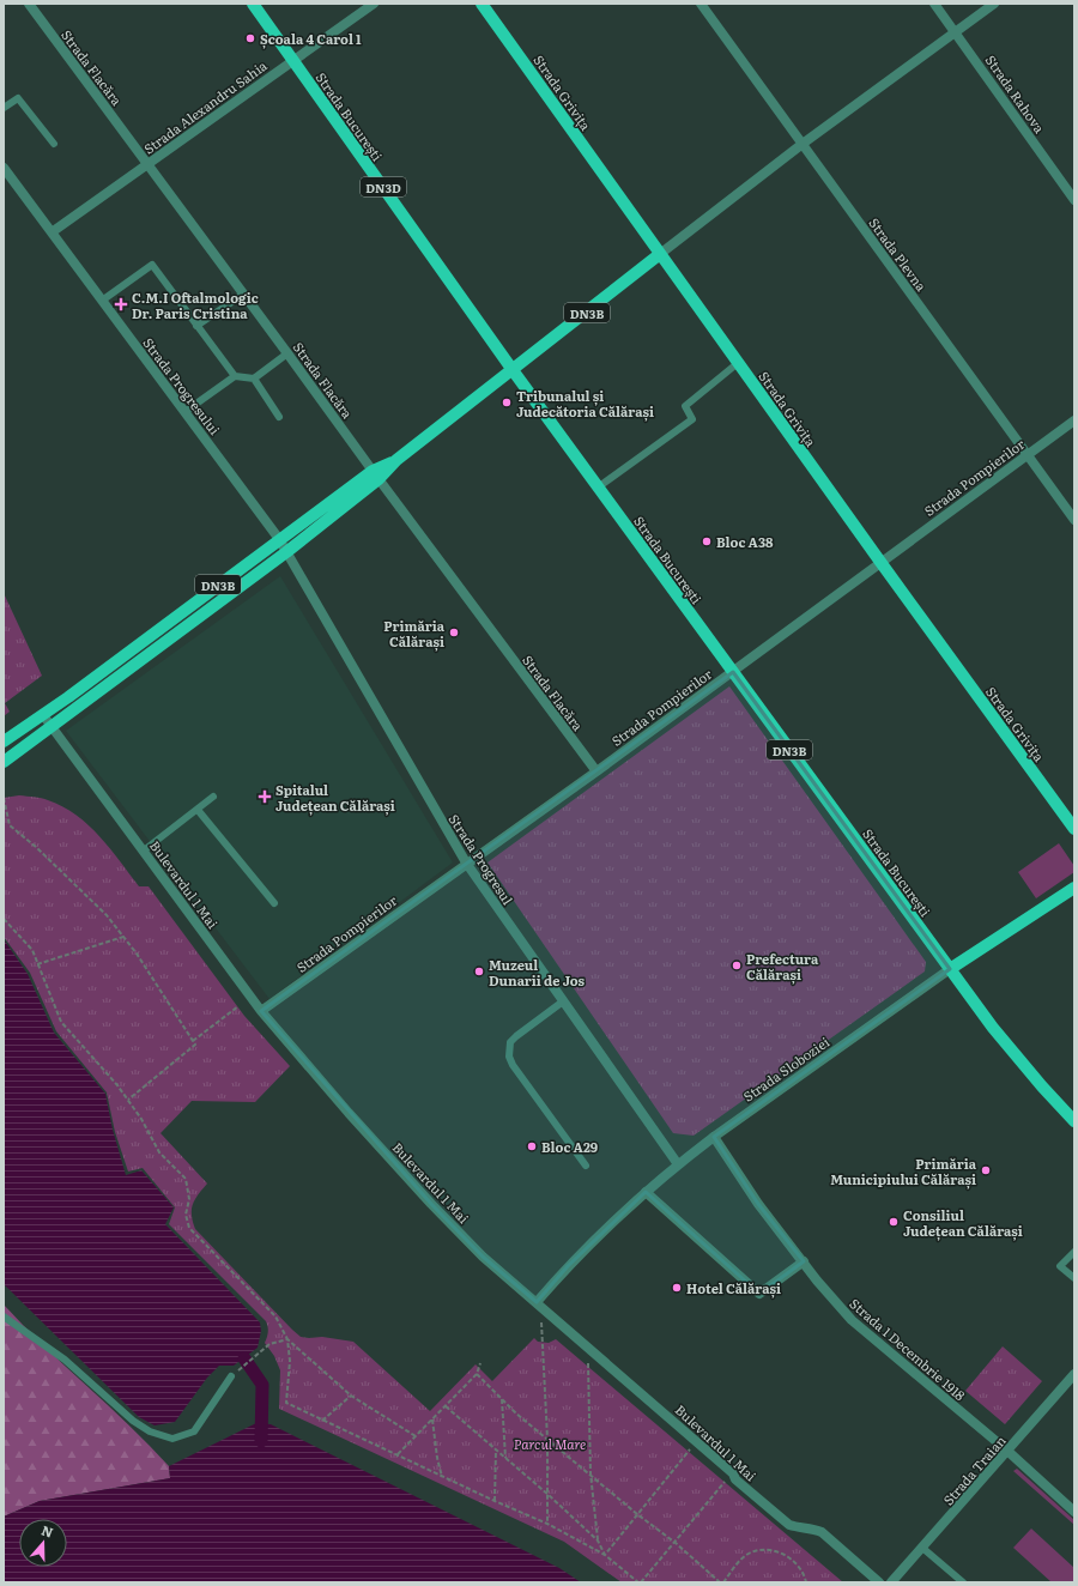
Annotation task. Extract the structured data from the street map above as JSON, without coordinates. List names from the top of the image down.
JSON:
{
  "streets": {
    "main road": [
      "Strada Grivița",
      "Strada București",
      "DN3D",
      "DN3B",
      "Strada Sloboziei"
    ],
    "street": [
      "Strada Flacăra",
      "Strada Rahova",
      "Strada Alexandru Sahia",
      "Strada Plevna",
      "Strada Progresului",
      "Strada Pompierilor",
      "Strada Progresul",
      "Bulevardul 1 Mai",
      "Strada 1 Decembrie 1918",
      "Strada Traian"
    ]
  },
  "crossings": [
    ["Strada Flacăra", "Strada Alexandru Sahia"],
    ["Strada Flacăra", "DN3B"],
    ["Strada Flacăra", "Strada Pompierilor"],
    ["Strada Grivița", "DN3B"],
    ["Strada Grivița", "Strada Pompierilor"],
    ["Strada Alexandru Sahia", "Strada București"],
    ["Strada Alexandru Sahia", "Strada Progresului"],
    ["Strada București", "DN3B"],
    ["Strada București", "Strada Pompierilor"],
    ["Strada București", "Strada Sloboziei"],
    ["Strada Plevna", "Strada Pompierilor"],
    ["DN3B", "Strada Progresului"],
    ["DN3B", "Strada Progresul"],
    ["DN3B", "Bulevardul 1 Mai"],
    ["Strada Progresului", "Strada Progresul"],
    ["Strada Pompierilor", "Strada Progresul"],
    ["Strada Pompierilor", "Bulevardul 1 Mai"],
    ["Strada Progresul", "Strada Sloboziei"],
    ["Bulevardul 1 Mai", "Strada Sloboziei"],
    ["Strada Sloboziei", "Strada 1 Decembrie 1918"],
    ["Strada 1 Decembrie 1918", "Strada Traian"]
  ],
  "parks": ["Parcul Mare"],
  "places": {
    "other": [
      "Școala 4 Carol 1",
      "Tribunalul și Judecătoria Călărași",
      "Bloc A38",
      "Primăria Călărași",
      "Prefectura Călărași",
      "Muzeul Dunarii de Jos",
      "Bloc A29",
      "Primăria Municipiului Călărași",
      "Consiliul Județean Călărași",
      "Hotel Călărași"
    ],
    "health": ["C.M.I Oftalmologic Dr. Paris Cristina", "Spitalul Județean Călărași"]
  },
  "north": "top"
}
